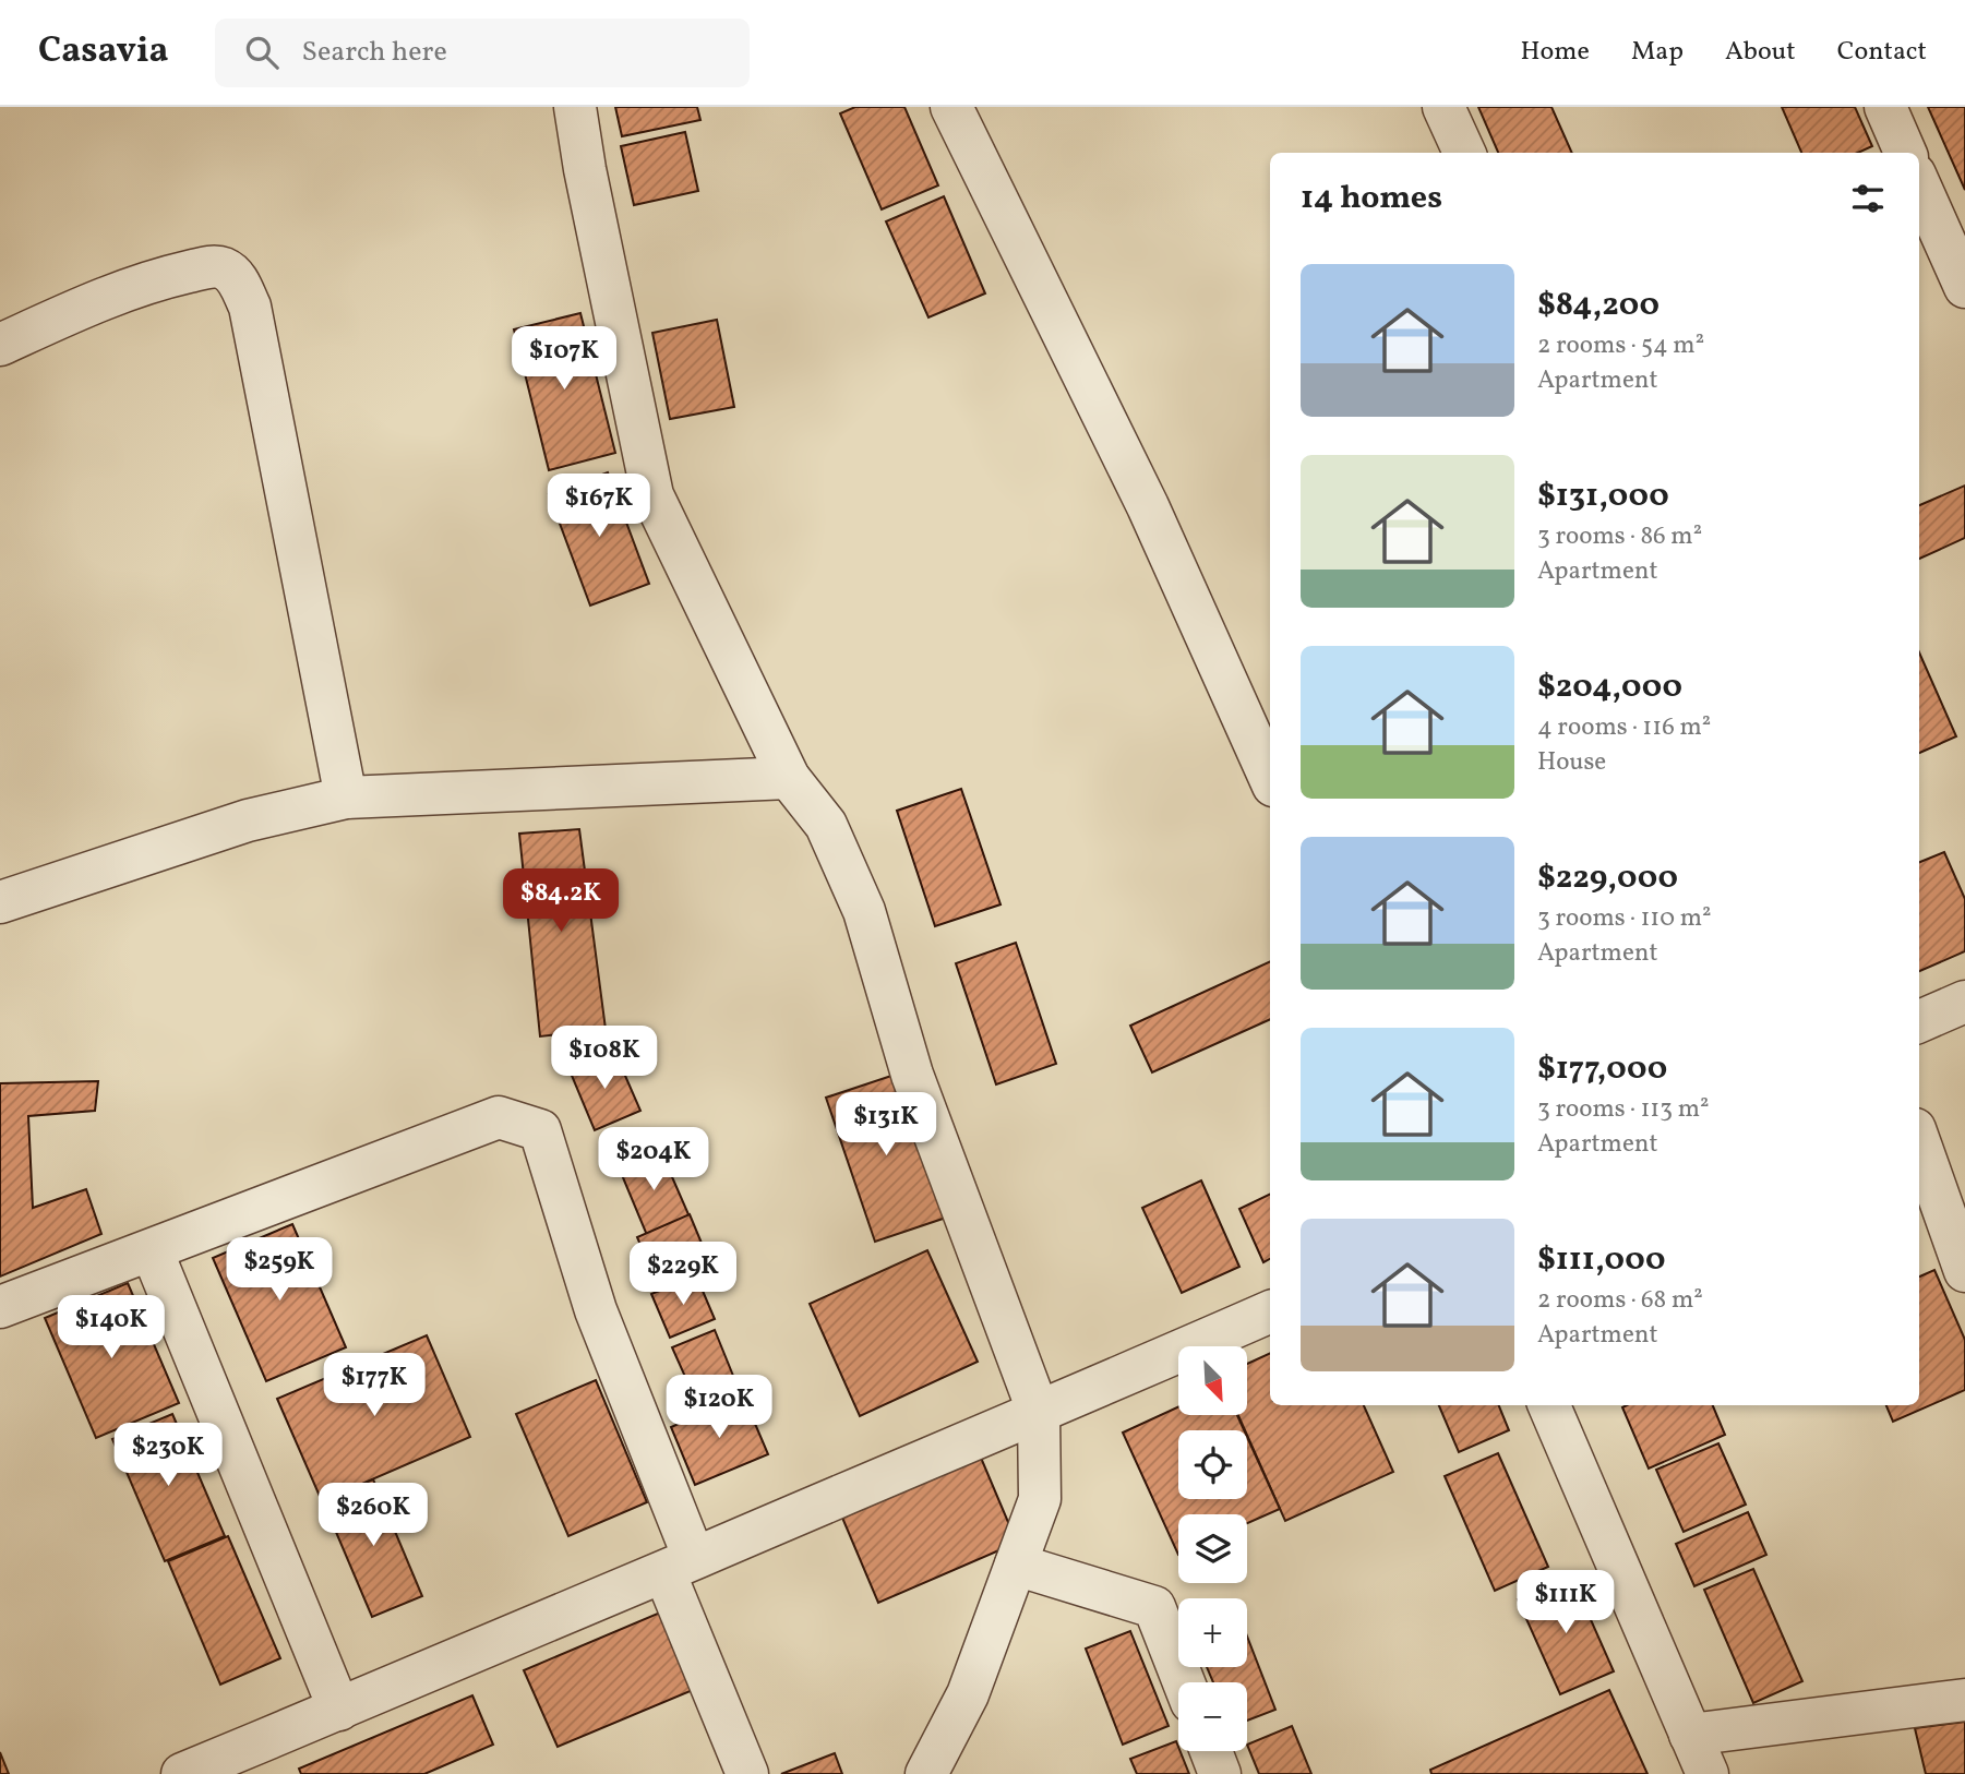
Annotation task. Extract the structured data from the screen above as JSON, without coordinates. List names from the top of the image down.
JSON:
{
  "north": "bottom right",
  "page": {
    "header": "Casavia",
    "search": "Search here",
    "nav": [
      "Home",
      "Map",
      "About",
      "Contact"
    ],
    "heading": "14 homes",
    "list": [
      {
        "name": "$84,200",
        "note": "2 rooms · 54 m² · Apartment"
      },
      {
        "name": "$131,000",
        "note": "3 rooms · 86 m² · Apartment"
      },
      {
        "name": "$204,000",
        "note": "4 rooms · 116 m² · House"
      },
      {
        "name": "$229,000",
        "note": "3 rooms · 110 m² · Apartment"
      },
      {
        "name": "$177,000",
        "note": "3 rooms · 113 m² · Apartment"
      },
      {
        "name": "$111,000",
        "note": "2 rooms · 68 m² · Apartment"
      }
    ],
    "price": [
      "$107K",
      "$167K",
      "$84.2K",
      "$108K",
      "$131K",
      "$204K",
      "$259K",
      "$229K",
      "$140K",
      "$177K",
      "$120K",
      "$230K",
      "$260K",
      "$111K"
    ],
    "map_buttons": ["+", "−"]
  }
}
